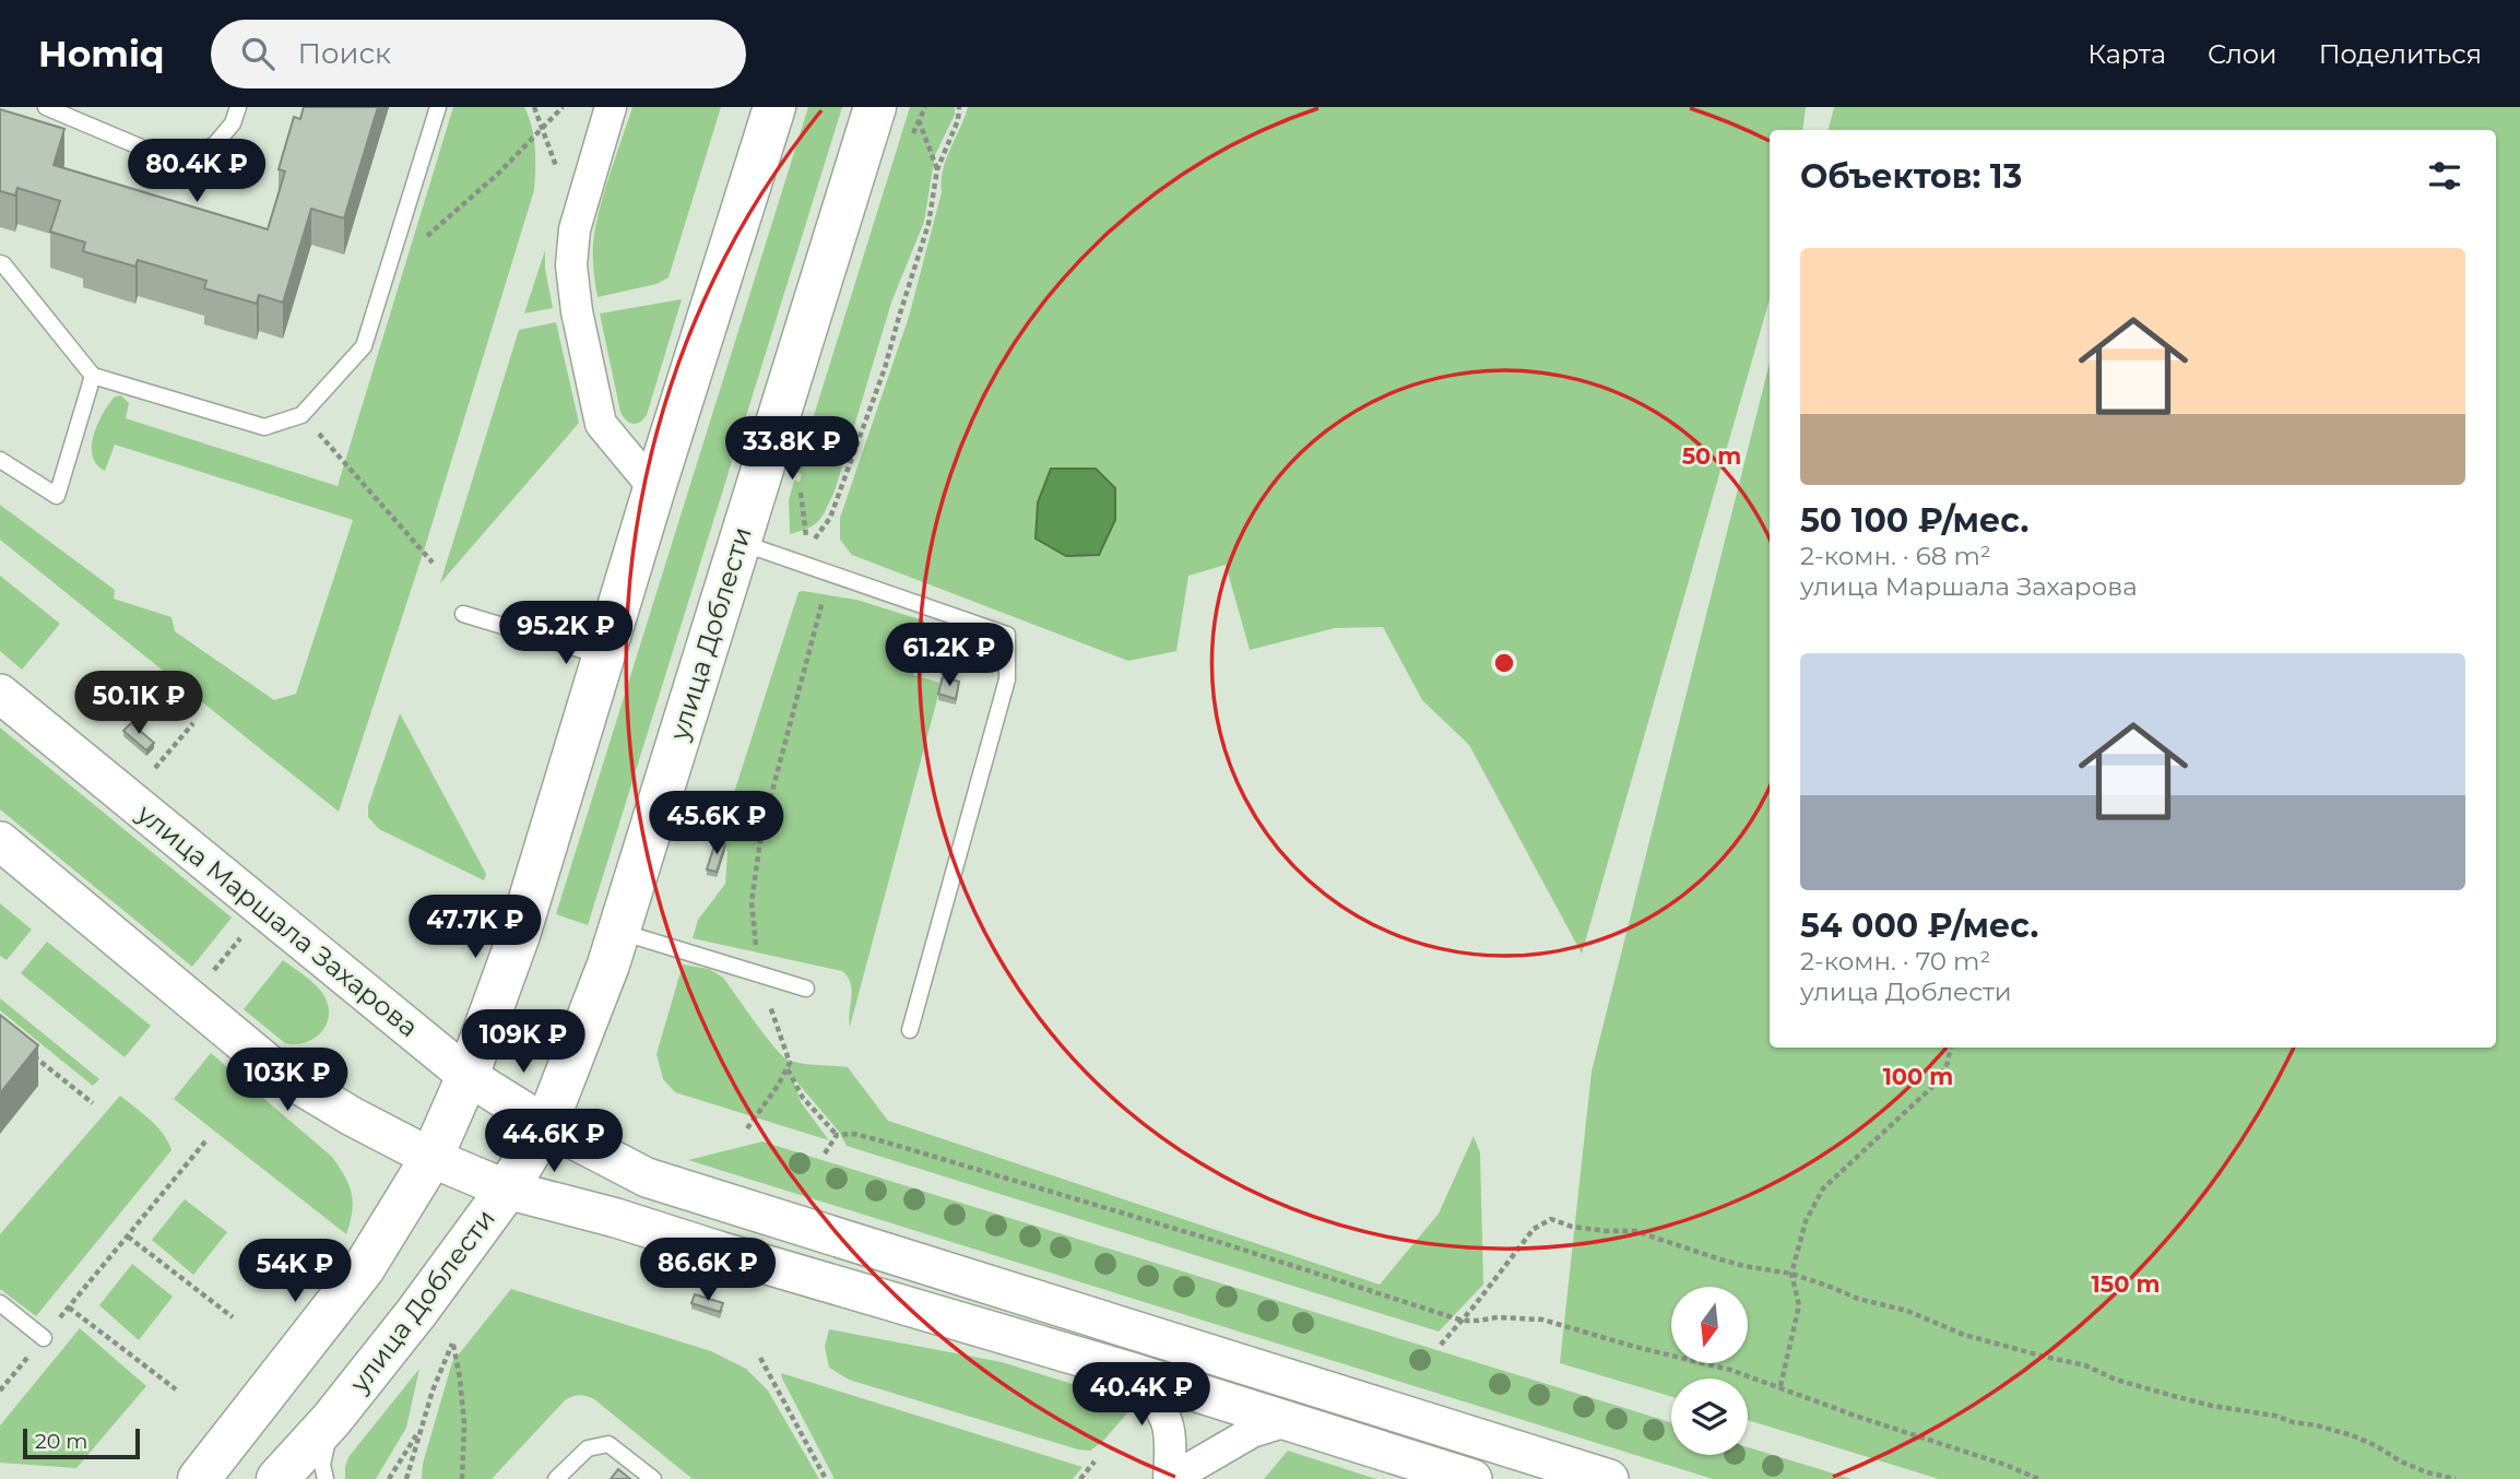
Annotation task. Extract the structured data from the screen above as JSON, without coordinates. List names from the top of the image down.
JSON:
{
  "streets": {
    "main road": ["улица Доблести"],
    "street": ["улица Маршала Захарова"]
  },
  "crossings": [
    ["улица Доблести", "улица Маршала Захарова"]
  ],
  "scale_bar": "20 m",
  "north": "bottom",
  "page": {
    "header": "Homiq",
    "search": "Поиск",
    "nav": ["Карта", "Слои", "Поделиться"],
    "heading": "Объектов: 13",
    "price": [
      "80.4K ₽",
      "33.8K ₽",
      "95.2K ₽",
      "61.2K ₽",
      "50.1K ₽",
      "45.6K ₽",
      "47.7K ₽",
      "109K ₽",
      "103K ₽",
      "44.6K ₽",
      "86.6K ₽",
      "54K ₽",
      "40.4K ₽"
    ],
    "list": [
      {
        "name": "50 100 ₽/мес.",
        "note": "2-комн. · 68 m² · улица Маршала Захарова"
      },
      {
        "name": "54 000 ₽/мес.",
        "note": "2-комн. · 70 m² · улица Доблести"
      }
    ],
    "scale": "20 m"
  },
  "rings": ["50 m", "100 m", "150 m"]
}
